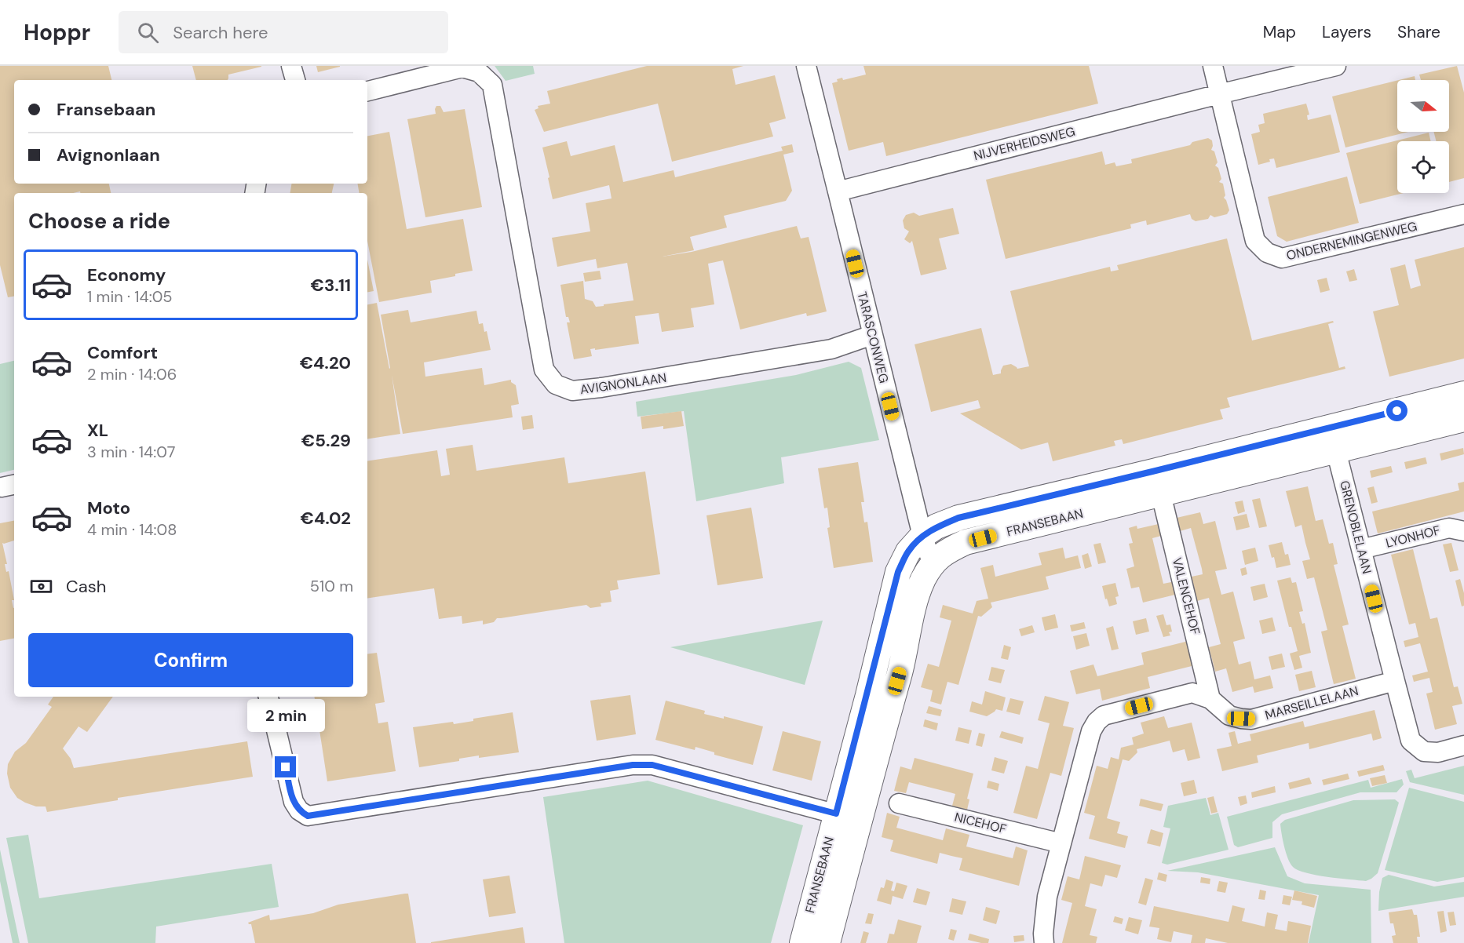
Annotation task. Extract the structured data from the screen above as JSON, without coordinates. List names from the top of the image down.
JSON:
{
  "streets": {
    "street": [
      "NIJVERHEIDSWEG",
      "ONDERNEMINGENWEG",
      "TARASCONWEG",
      "AVIGNONLAAN",
      "FRANSEBAAN",
      "GRENOBLELAAN",
      "LYONHOF",
      "VALENCEHOF",
      "MARSEILLELAAN",
      "NICEHOF"
    ]
  },
  "crossings": [
    ["NIJVERHEIDSWEG", "ONDERNEMINGENWEG"],
    ["NIJVERHEIDSWEG", "TARASCONWEG"],
    ["TARASCONWEG", "AVIGNONLAAN"],
    ["TARASCONWEG", "FRANSEBAAN"],
    ["FRANSEBAAN", "GRENOBLELAAN"],
    ["FRANSEBAAN", "VALENCEHOF"],
    ["GRENOBLELAAN", "LYONHOF"],
    ["GRENOBLELAAN", "MARSEILLELAAN"],
    ["VALENCEHOF", "MARSEILLELAAN"],
    ["MARSEILLELAAN", "NICEHOF"]
  ],
  "north": "right",
  "page": {
    "header": "Hoppr",
    "search": "Search here",
    "nav": ["Map", "Layers", "Share"],
    "banner": ["Fransebaan", "Avignonlaan"],
    "heading": "Choose a ride",
    "list": [
      {
        "name": "Economy",
        "note": "1 min · 14:05",
        "value": "€3.11"
      },
      {
        "name": "Comfort",
        "note": "2 min · 14:06",
        "value": "€4.20"
      },
      {
        "name": "XL",
        "note": "3 min · 14:07",
        "value": "€5.29"
      },
      {
        "name": "Moto",
        "note": "4 min · 14:08",
        "value": "€4.02"
      }
    ],
    "pay": ["Cash", "510 m"],
    "buttons": "Confirm",
    "bubble": "2 min"
  }
}
